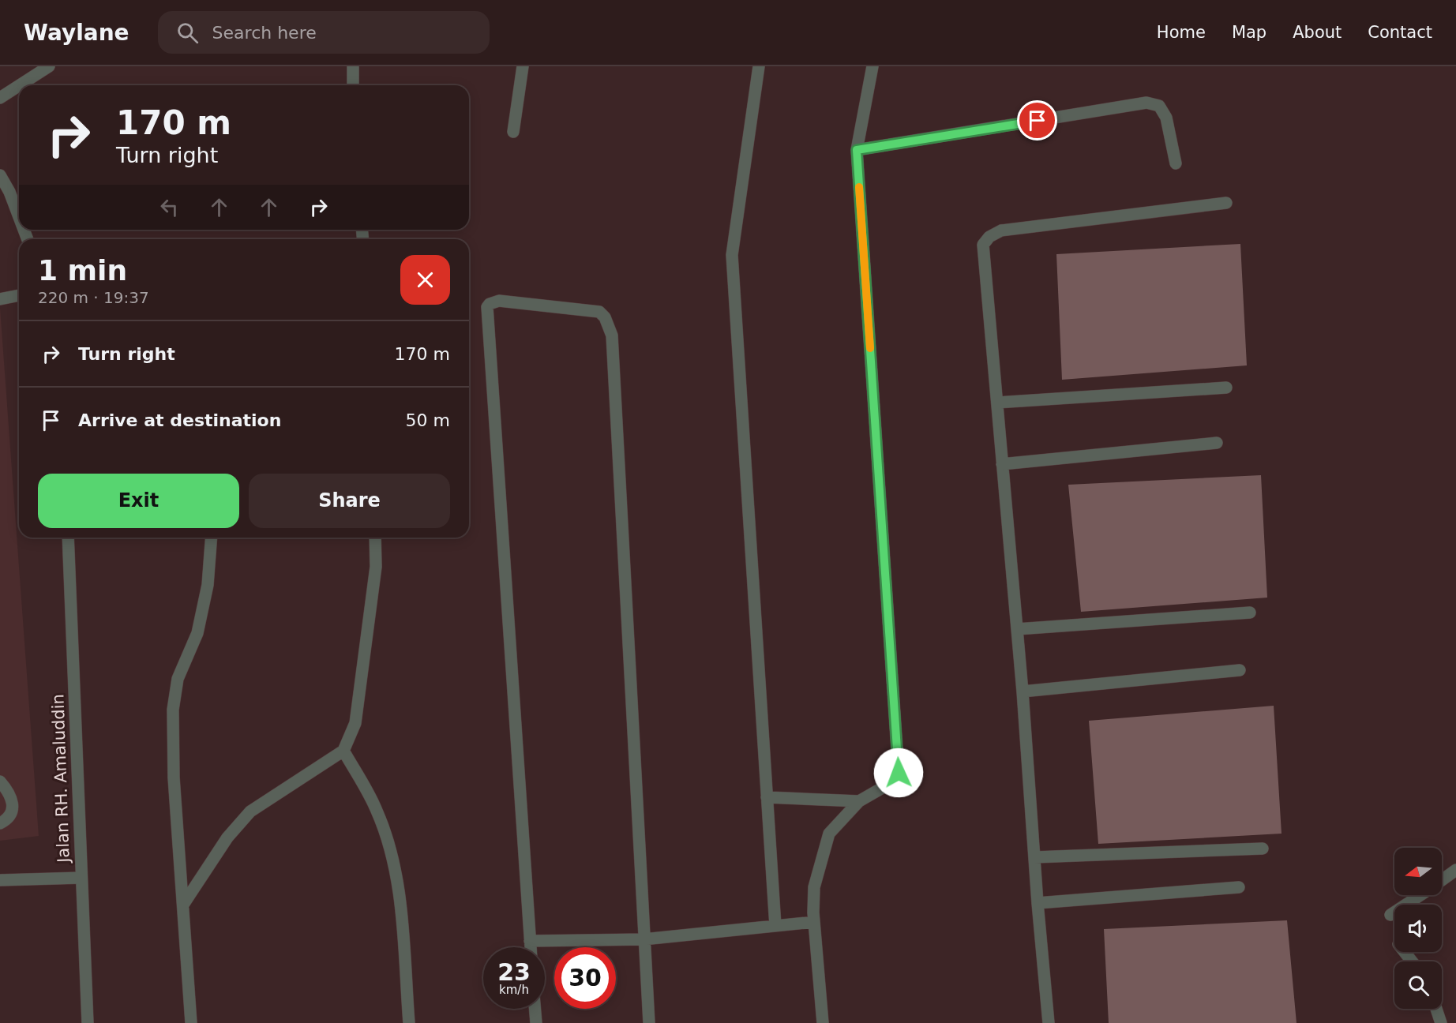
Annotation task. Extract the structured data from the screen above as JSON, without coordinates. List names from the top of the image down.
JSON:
{
  "streets": {
    "street": ["Jalan RH. Amaluddin"]
  },
  "north": "left",
  "page": {
    "header": "Waylane",
    "search": "Search here",
    "nav": [
      "Home",
      "Map",
      "About",
      "Contact"
    ],
    "turn": ["170 m", "Turn right"],
    "heading": ["1 min", "220 m · 19:37"],
    "list": [
      {
        "name": "Turn right",
        "value": "170 m"
      },
      {
        "name": "Arrive at destination",
        "value": "50 m"
      }
    ],
    "buttons": ["Exit", "Share"],
    "speed": "23 km/h",
    "limit": "30"
  }
}
